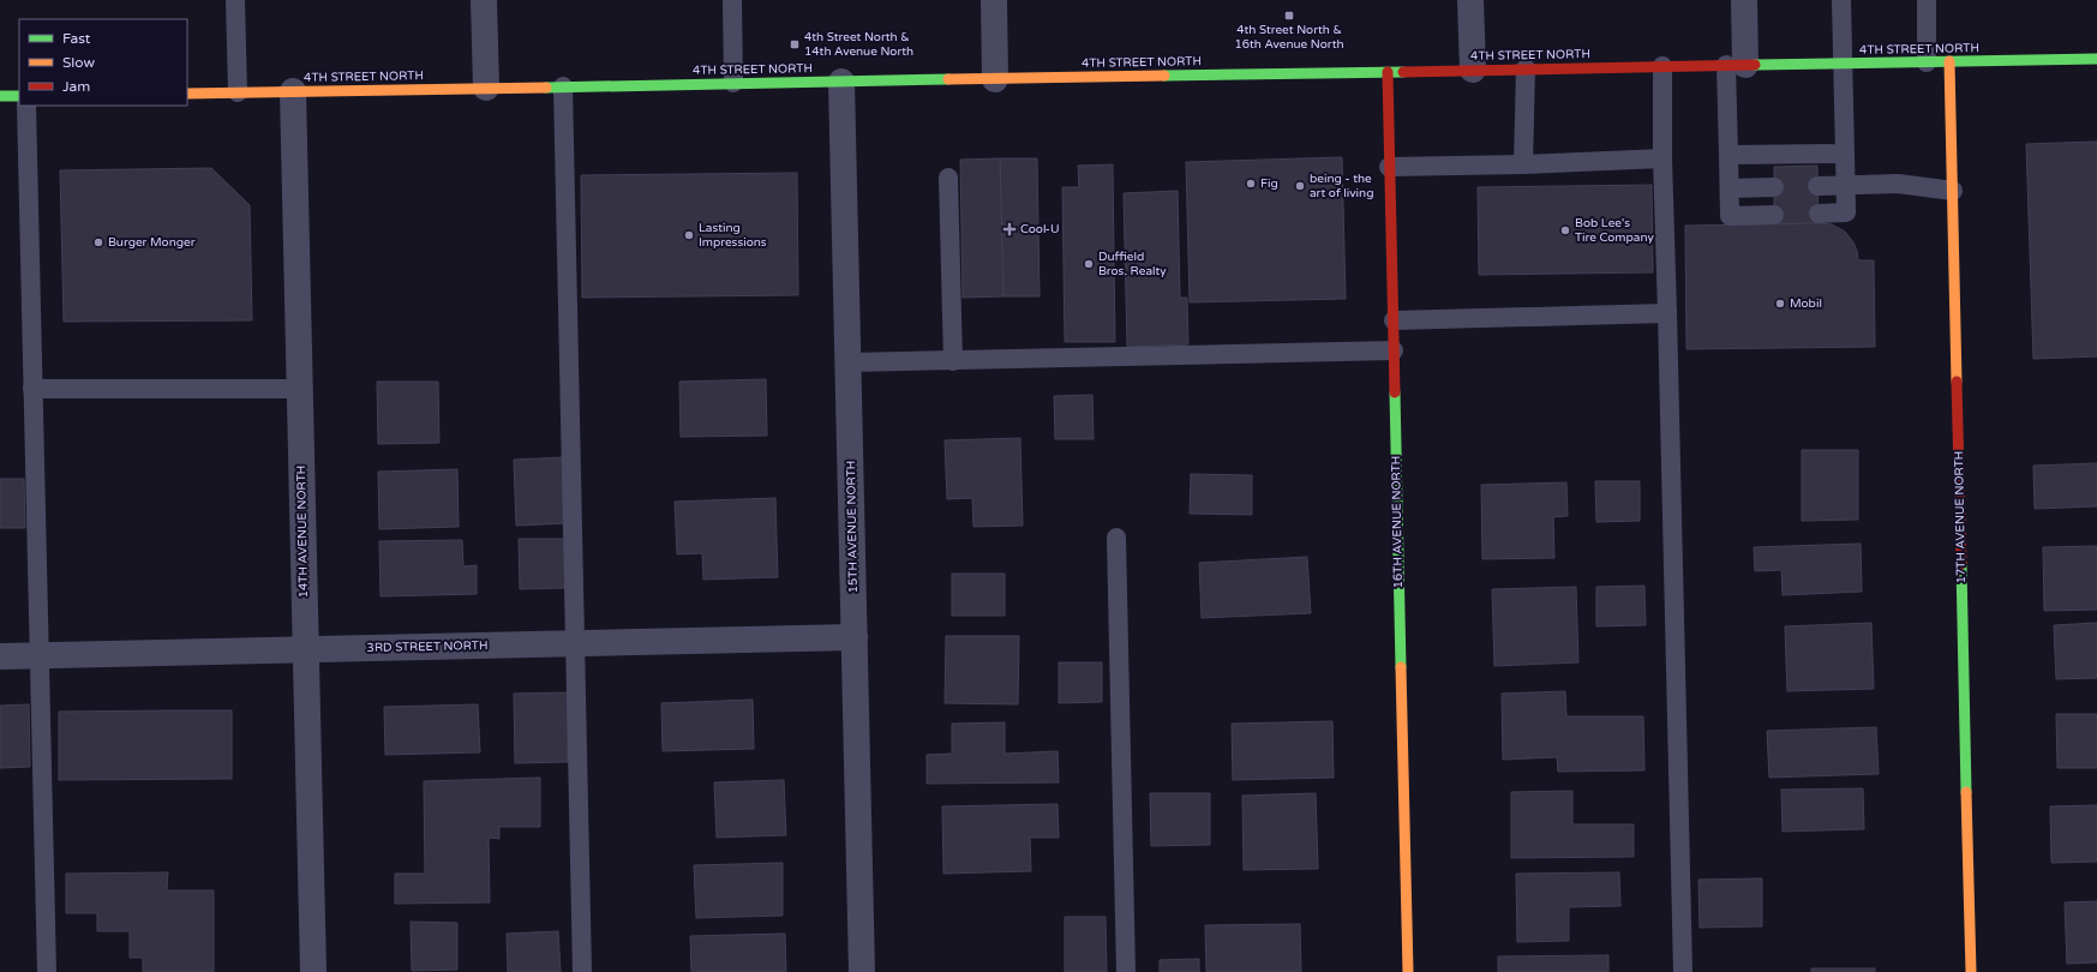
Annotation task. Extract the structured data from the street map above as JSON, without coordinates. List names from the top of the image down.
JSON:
{
  "streets": {
    "main road": ["4TH STREET NORTH", "17TH AVENUE NORTH", "16TH AVENUE NORTH"],
    "street": ["15TH AVENUE NORTH", "14TH AVENUE NORTH", "3RD STREET NORTH"]
  },
  "crossings": [
    ["4TH STREET NORTH", "17TH AVENUE NORTH"],
    ["4TH STREET NORTH", "16TH AVENUE NORTH"],
    ["4TH STREET NORTH", "15TH AVENUE NORTH"],
    ["4TH STREET NORTH", "14TH AVENUE NORTH"],
    ["15TH AVENUE NORTH", "3RD STREET NORTH"],
    ["14TH AVENUE NORTH", "3RD STREET NORTH"]
  ],
  "places": {
    "transit": ["4th Street North & 16th Avenue North", "4th Street North & 14th Avenue North"],
    "other": [
      "Fig",
      "being - the art of living",
      "Bob Lee's Tire Company",
      "Lasting Impressions",
      "Burger Monger",
      "Duffield Bros. Realty",
      "Mobil"
    ],
    "health": ["Cool-U"]
  },
  "legend": ["Fast", "Slow", "Jam"]
}
